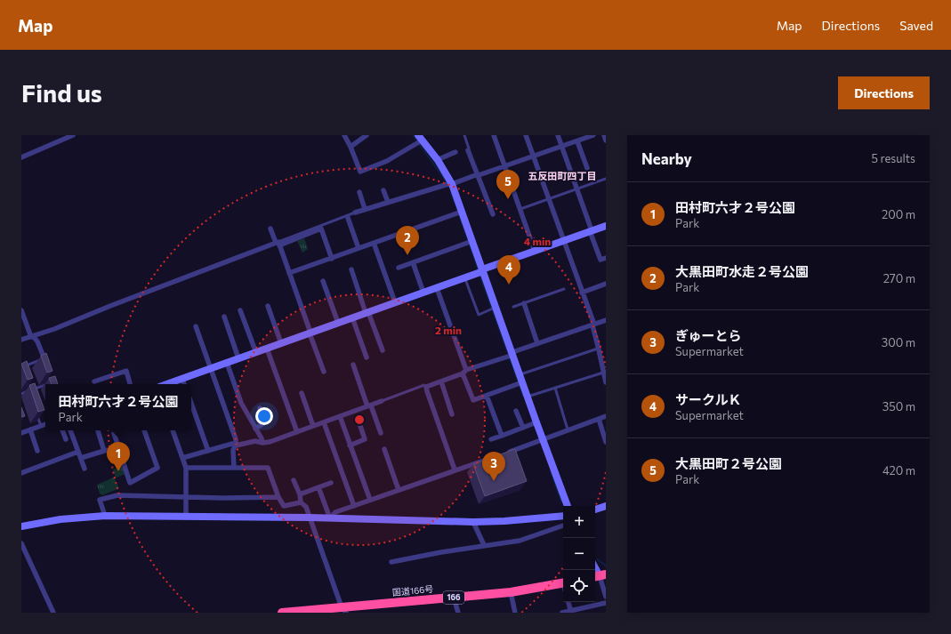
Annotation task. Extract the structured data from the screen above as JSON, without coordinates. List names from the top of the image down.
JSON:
{
  "streets": {
    "highway": ["国道166号", "166"]
  },
  "districts": ["五反田町四丁目"],
  "page": {
    "header": "Map",
    "nav": ["Map", "Directions", "Saved"],
    "buttons": "Directions",
    "title": "Find us",
    "heading": ["Nearby", "5 results"],
    "pins": [
      "5",
      "2",
      "4",
      "1",
      "3"
    ],
    "list": [
      {
        "mark": "1",
        "name": "田村町六才２号公園",
        "note": "Park",
        "value": "200 m"
      },
      {
        "mark": "2",
        "name": "大黒田町水走２号公園",
        "note": "Park",
        "value": "270 m"
      },
      {
        "mark": "3",
        "name": "ぎゅーとら",
        "note": "Supermarket",
        "value": "300 m"
      },
      {
        "mark": "4",
        "name": "サークルＫ",
        "note": "Supermarket",
        "value": "350 m"
      },
      {
        "mark": "5",
        "name": "大黒田町２号公園",
        "note": "Park",
        "value": "420 m"
      }
    ],
    "popup": ["田村町六才２号公園", "Park"],
    "map_buttons": ["+", "−"]
  },
  "rings": ["4 min", "2 min"]
}
